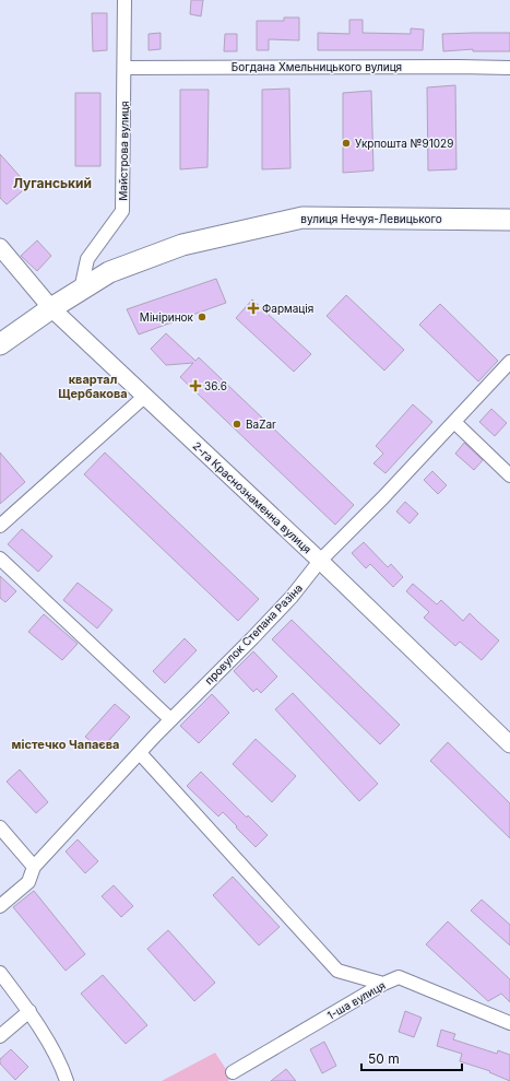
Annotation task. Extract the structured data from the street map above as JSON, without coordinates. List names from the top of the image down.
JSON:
{
  "streets": {
    "main road": ["вулиця Нечуя-Левицького"],
    "street": [
      "Богдана Хмельницького вулиця",
      "Майстрова вулиця",
      "2-га Краснознаменна вулиця",
      "провулок Степана Разіна",
      "1-ша вулиця"
    ]
  },
  "crossings": [
    ["Богдана Хмельницького вулиця", "Майстрова вулиця"],
    ["Майстрова вулиця", "вулиця Нечуя-Левицького"],
    ["вулиця Нечуя-Левицького", "2-га Краснознаменна вулиця"],
    ["2-га Краснознаменна вулиця", "провулок Степана Разіна"]
  ],
  "districts": ["Луганський", "квартал Щербакова", "містечко Чапаєва"],
  "places": {
    "other": ["Укрпошта №91029", "Мініринок", "BaZar"],
    "health": ["Фармація", "36.6"]
  },
  "scale_bar": "50 m"
}
